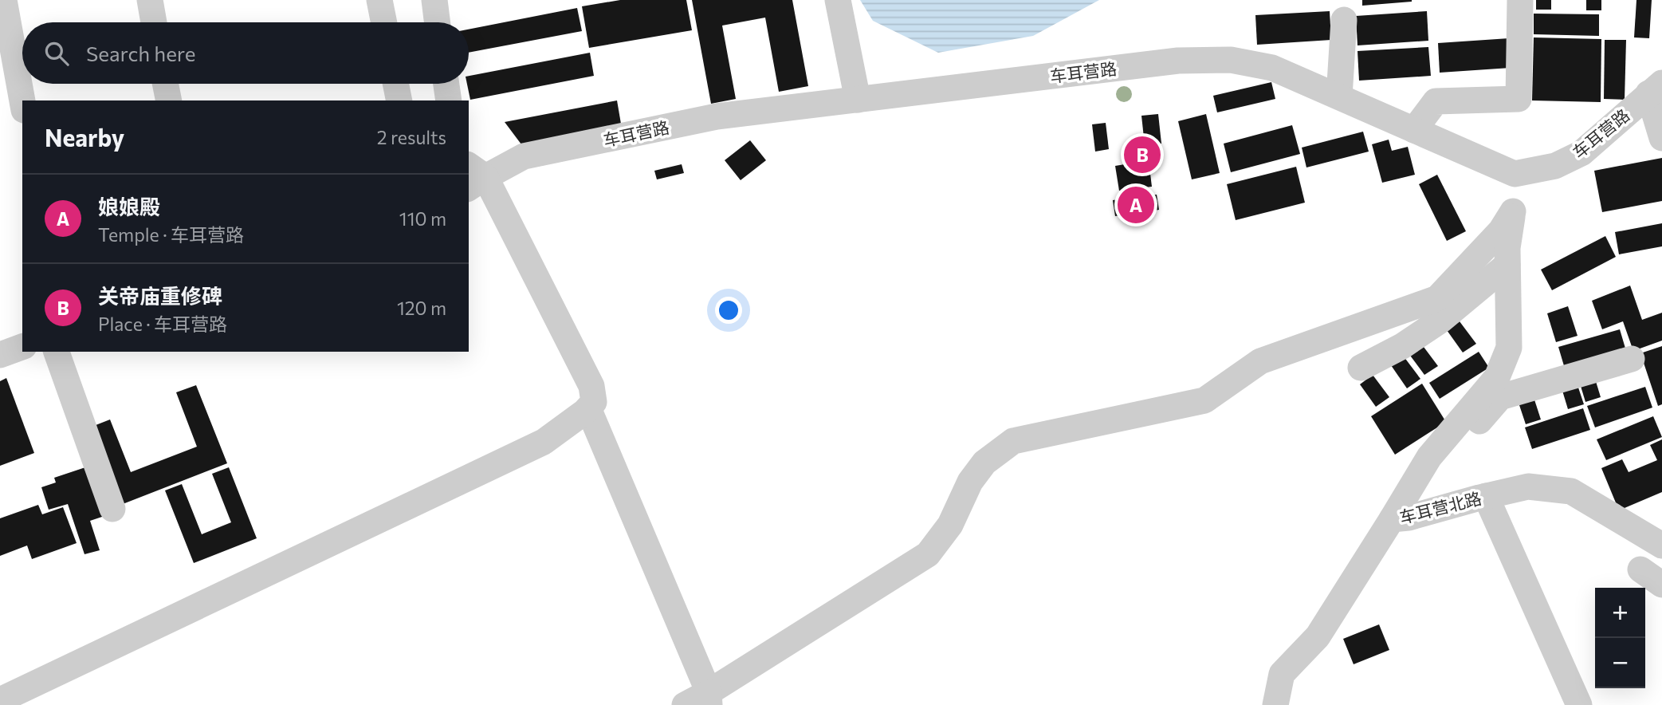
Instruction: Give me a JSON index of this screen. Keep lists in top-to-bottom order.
{
  "streets": {
    "street": ["车耳营路", "车耳营北路"]
  },
  "page": {
    "search": "Search here",
    "heading": ["Nearby", "2 results"],
    "pins": ["B", "A"],
    "list": [
      {
        "mark": "A",
        "name": "娘娘殿",
        "note": "Temple · 车耳营路",
        "value": "110 m"
      },
      {
        "mark": "B",
        "name": "关帝庙重修碑",
        "note": "Place · 车耳营路",
        "value": "120 m"
      }
    ],
    "map_buttons": ["+", "−"]
  }
}
